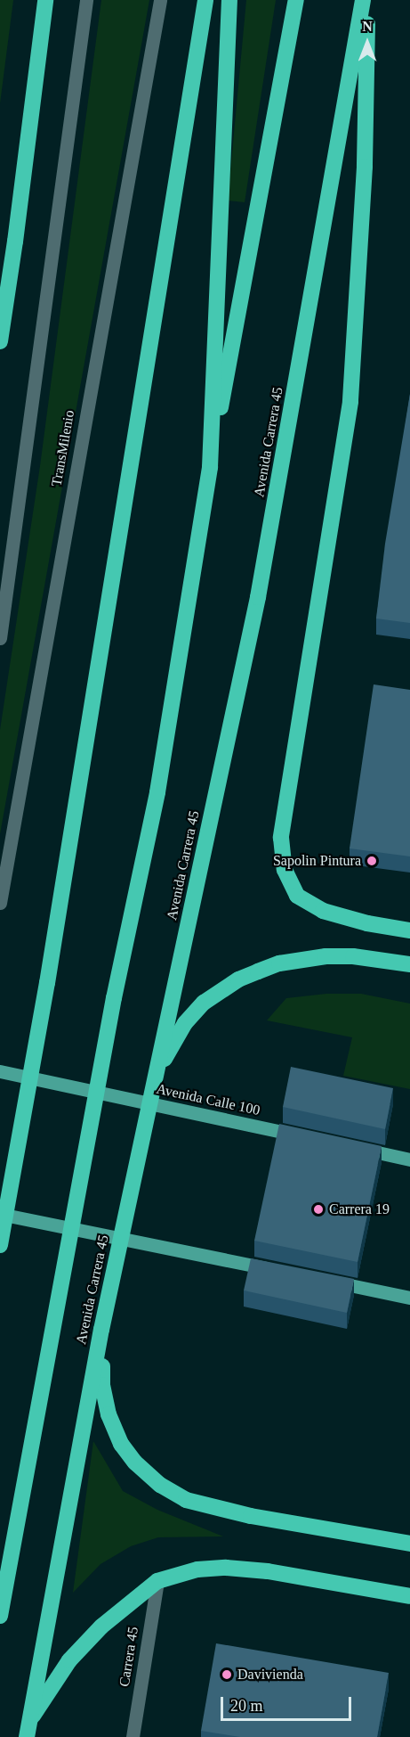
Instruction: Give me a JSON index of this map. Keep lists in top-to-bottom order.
{
  "streets": {
    "highway": ["Avenida Carrera 45"],
    "main road": ["Avenida Calle 100"],
    "lane": ["TransMilenio", "Carrera 45"]
  },
  "places": ["Sapolin Pintura", "Carrera 19", "Davivienda"],
  "scale_bar": "20 m",
  "north": "top"
}
